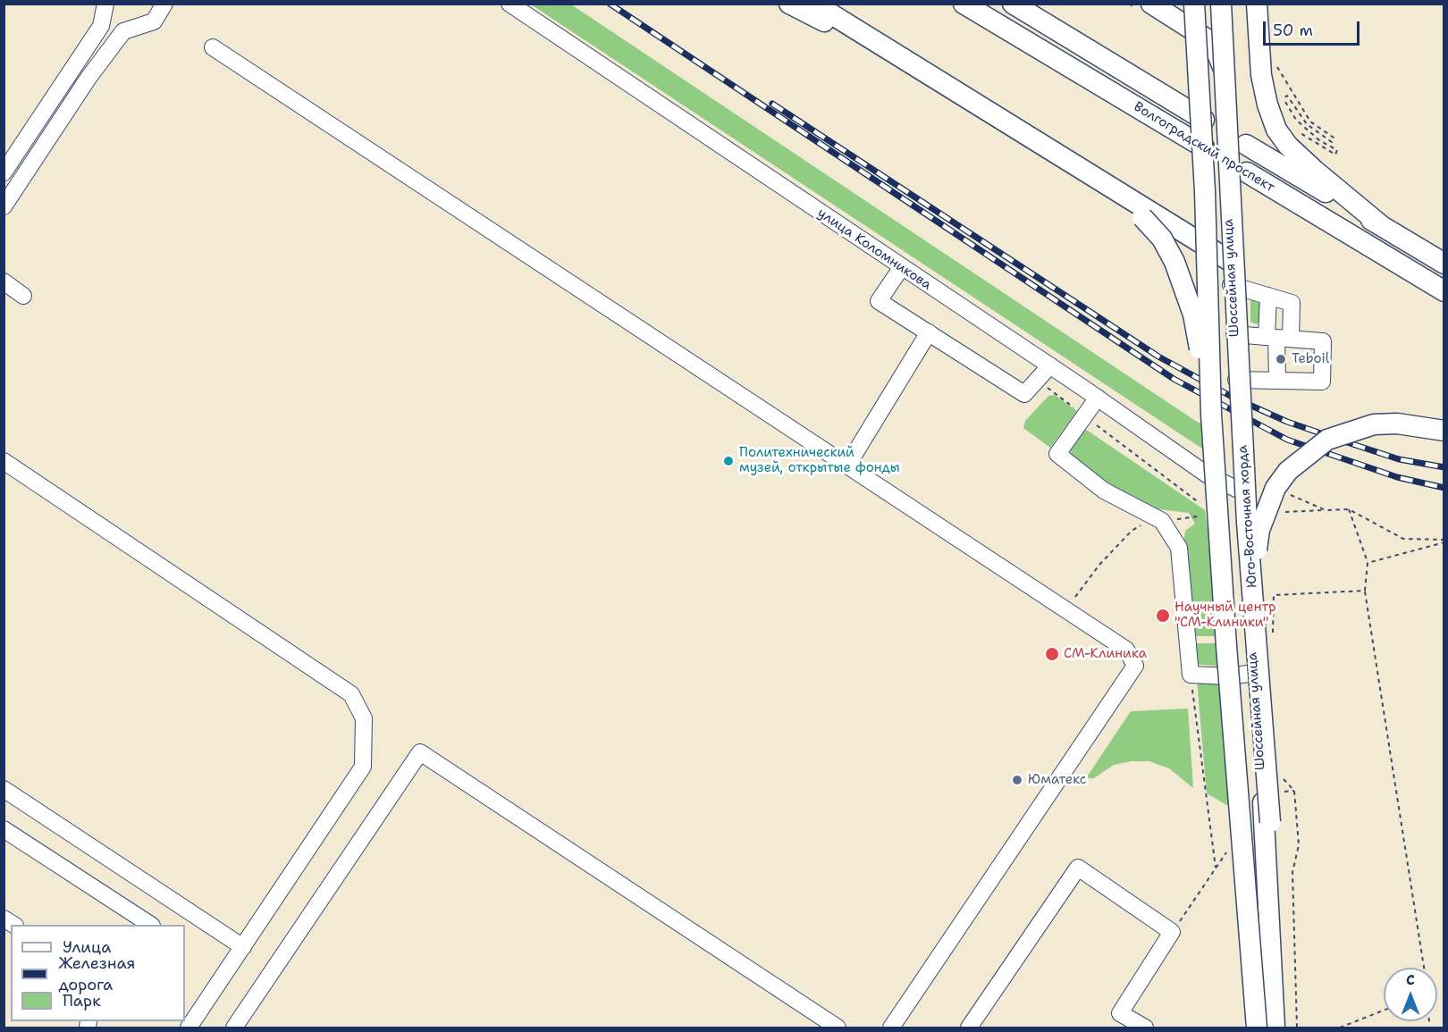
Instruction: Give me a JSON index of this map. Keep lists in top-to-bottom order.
{
  "streets": {
    "main road": ["Волгоградский проспект", "Шоссейная улица", "Юго-Восточная хорда"],
    "street": ["улица Коломникова"]
  },
  "crossings": [
    ["улица Коломникова", "Шоссейная улица"]
  ],
  "places": [
    "Teboil",
    "Политехнический музей, открытые фонды",
    "Научный центр \"СМ-Клиники\"",
    "СМ-Клиника",
    "Юматекс"
  ],
  "legend": ["Улица", "Железная дорога", "Парк"],
  "scale_bar": "50 m",
  "north": "top"
}
